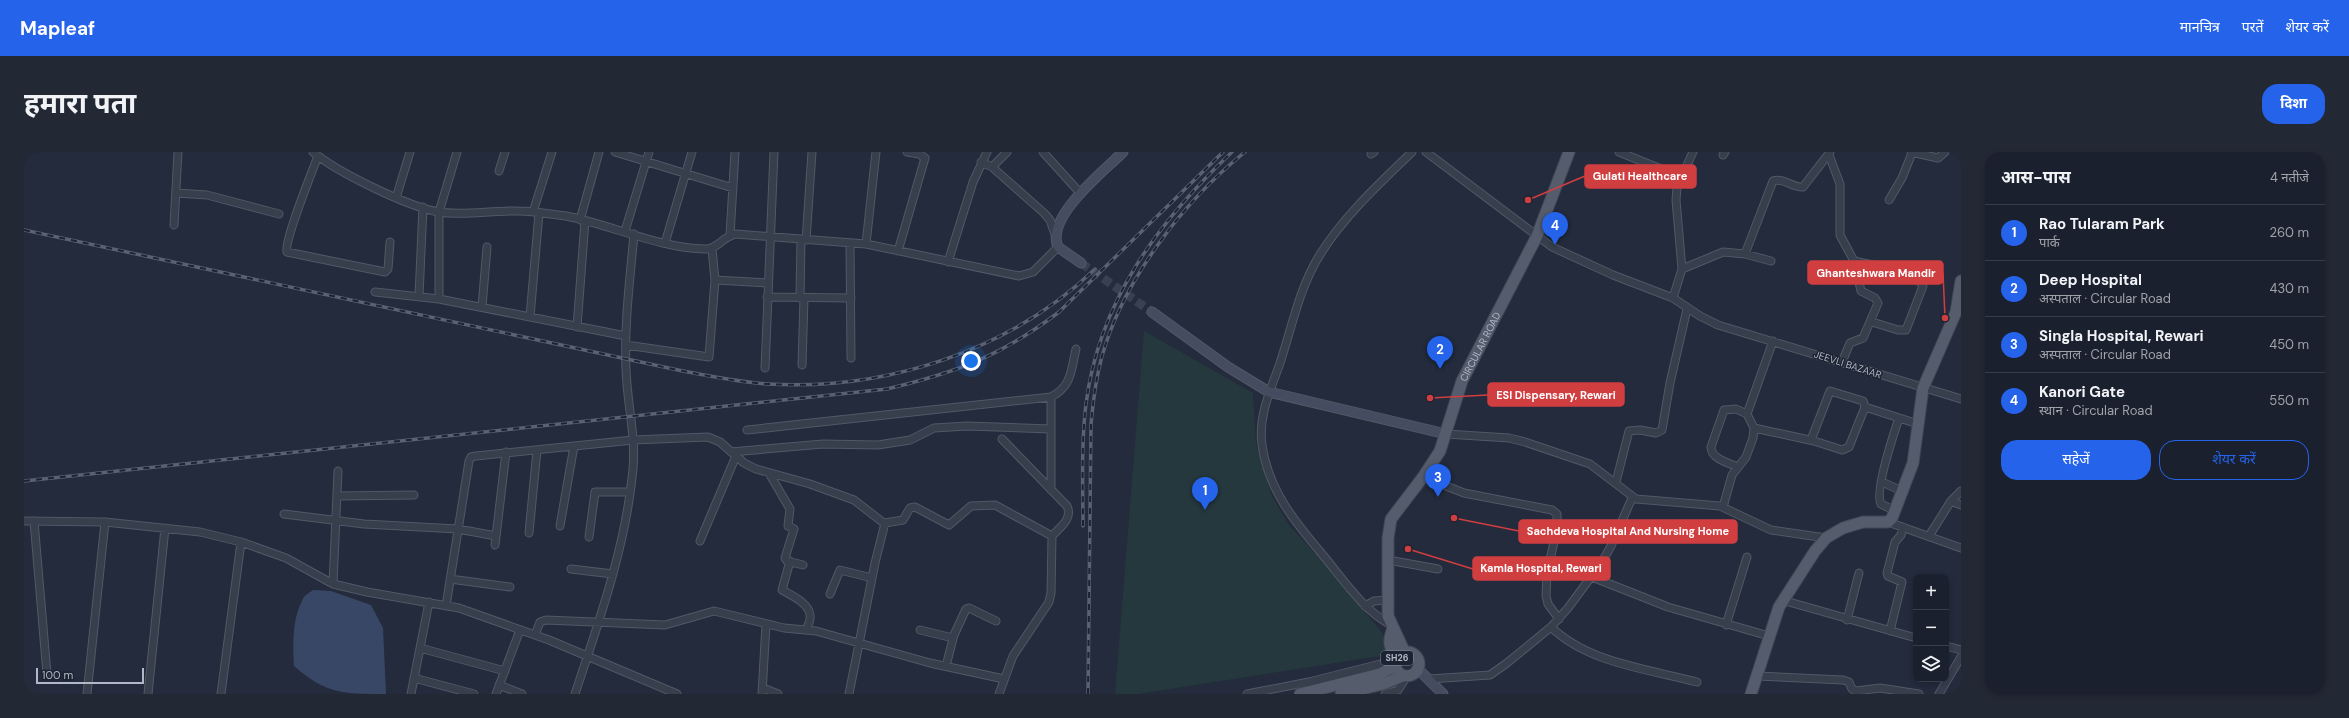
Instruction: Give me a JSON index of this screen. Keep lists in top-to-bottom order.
{
  "streets": {
    "main road": ["CIRCULAR ROAD", "SH26"],
    "street": ["JEEVLI BAZAAR"]
  },
  "crossings": [
    ["CIRCULAR ROAD", "JEEVLI BAZAAR"],
    ["CIRCULAR ROAD", "SH26"]
  ],
  "places": [
    "Gulati Healthcare",
    "Ghanteshwara Mandir",
    "ESI Dispensary, Rewari",
    "Sachdeva Hospital And Nursing Home",
    "Kamla Hospital, Rewari"
  ],
  "scale_bar": "100 m",
  "page": {
    "header": "Mapleaf",
    "nav": ["मानचित्र", "परतें", "शेयर करें"],
    "buttons": [
      "दिशा",
      ["सहेजें", "शेयर करें"]
    ],
    "title": "हमारा पता",
    "heading": ["आस-पास", "4 नतीजे"],
    "list": [
      {
        "mark": "1",
        "name": "Rao Tularam Park",
        "note": "पार्क",
        "value": "260 m"
      },
      {
        "mark": "2",
        "name": "Deep Hospital",
        "note": "अस्पताल · Circular Road",
        "value": "430 m"
      },
      {
        "mark": "3",
        "name": "Singla Hospital, Rewari",
        "note": "अस्पताल · Circular Road",
        "value": "450 m"
      },
      {
        "mark": "4",
        "name": "Kanori Gate",
        "note": "स्थान · Circular Road",
        "value": "550 m"
      }
    ],
    "pins": [
      "4",
      "2",
      "3",
      "1"
    ],
    "map_buttons": ["+", "−"],
    "scale": "100 m"
  }
}
